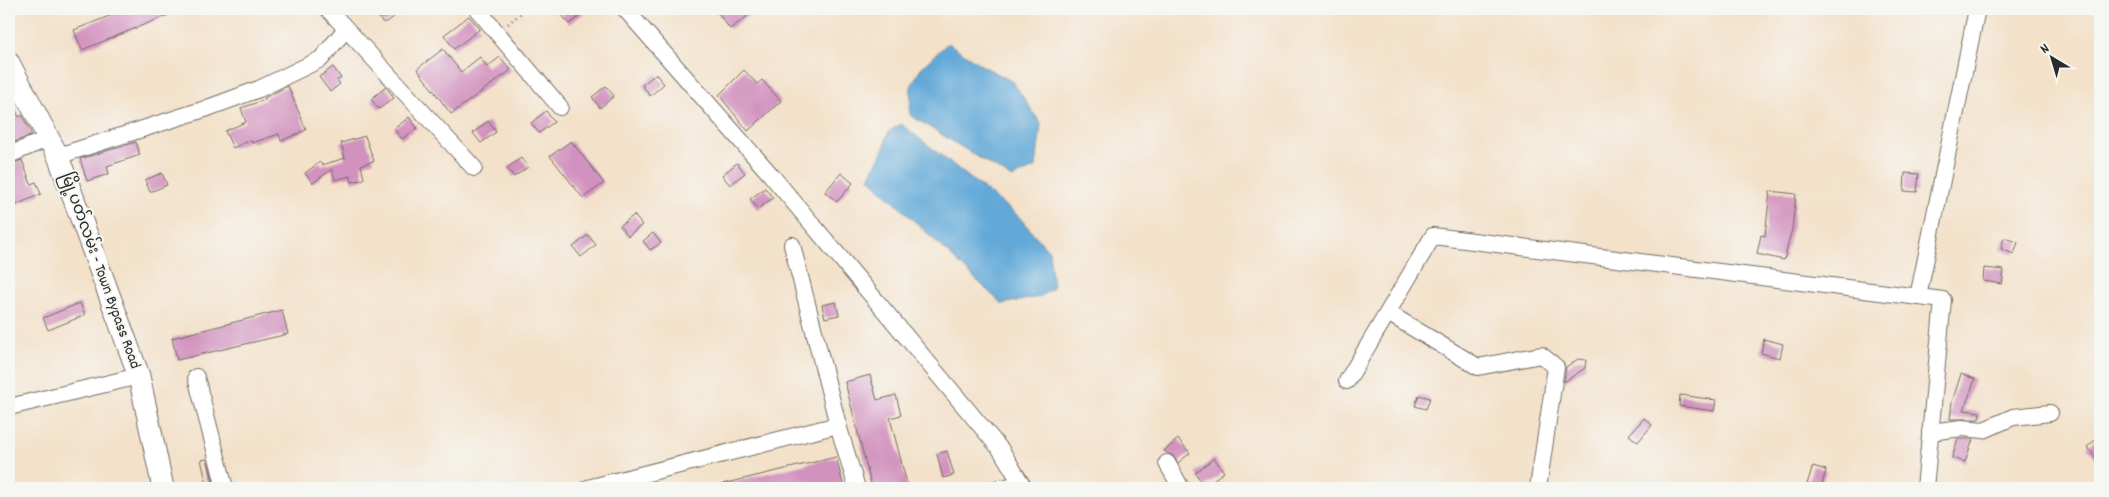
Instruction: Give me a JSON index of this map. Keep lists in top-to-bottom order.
{
  "streets": {
    "main road": ["မြို့ပတ်လမ်း - Town Bypass Road"]
  },
  "north": "top left"
}
